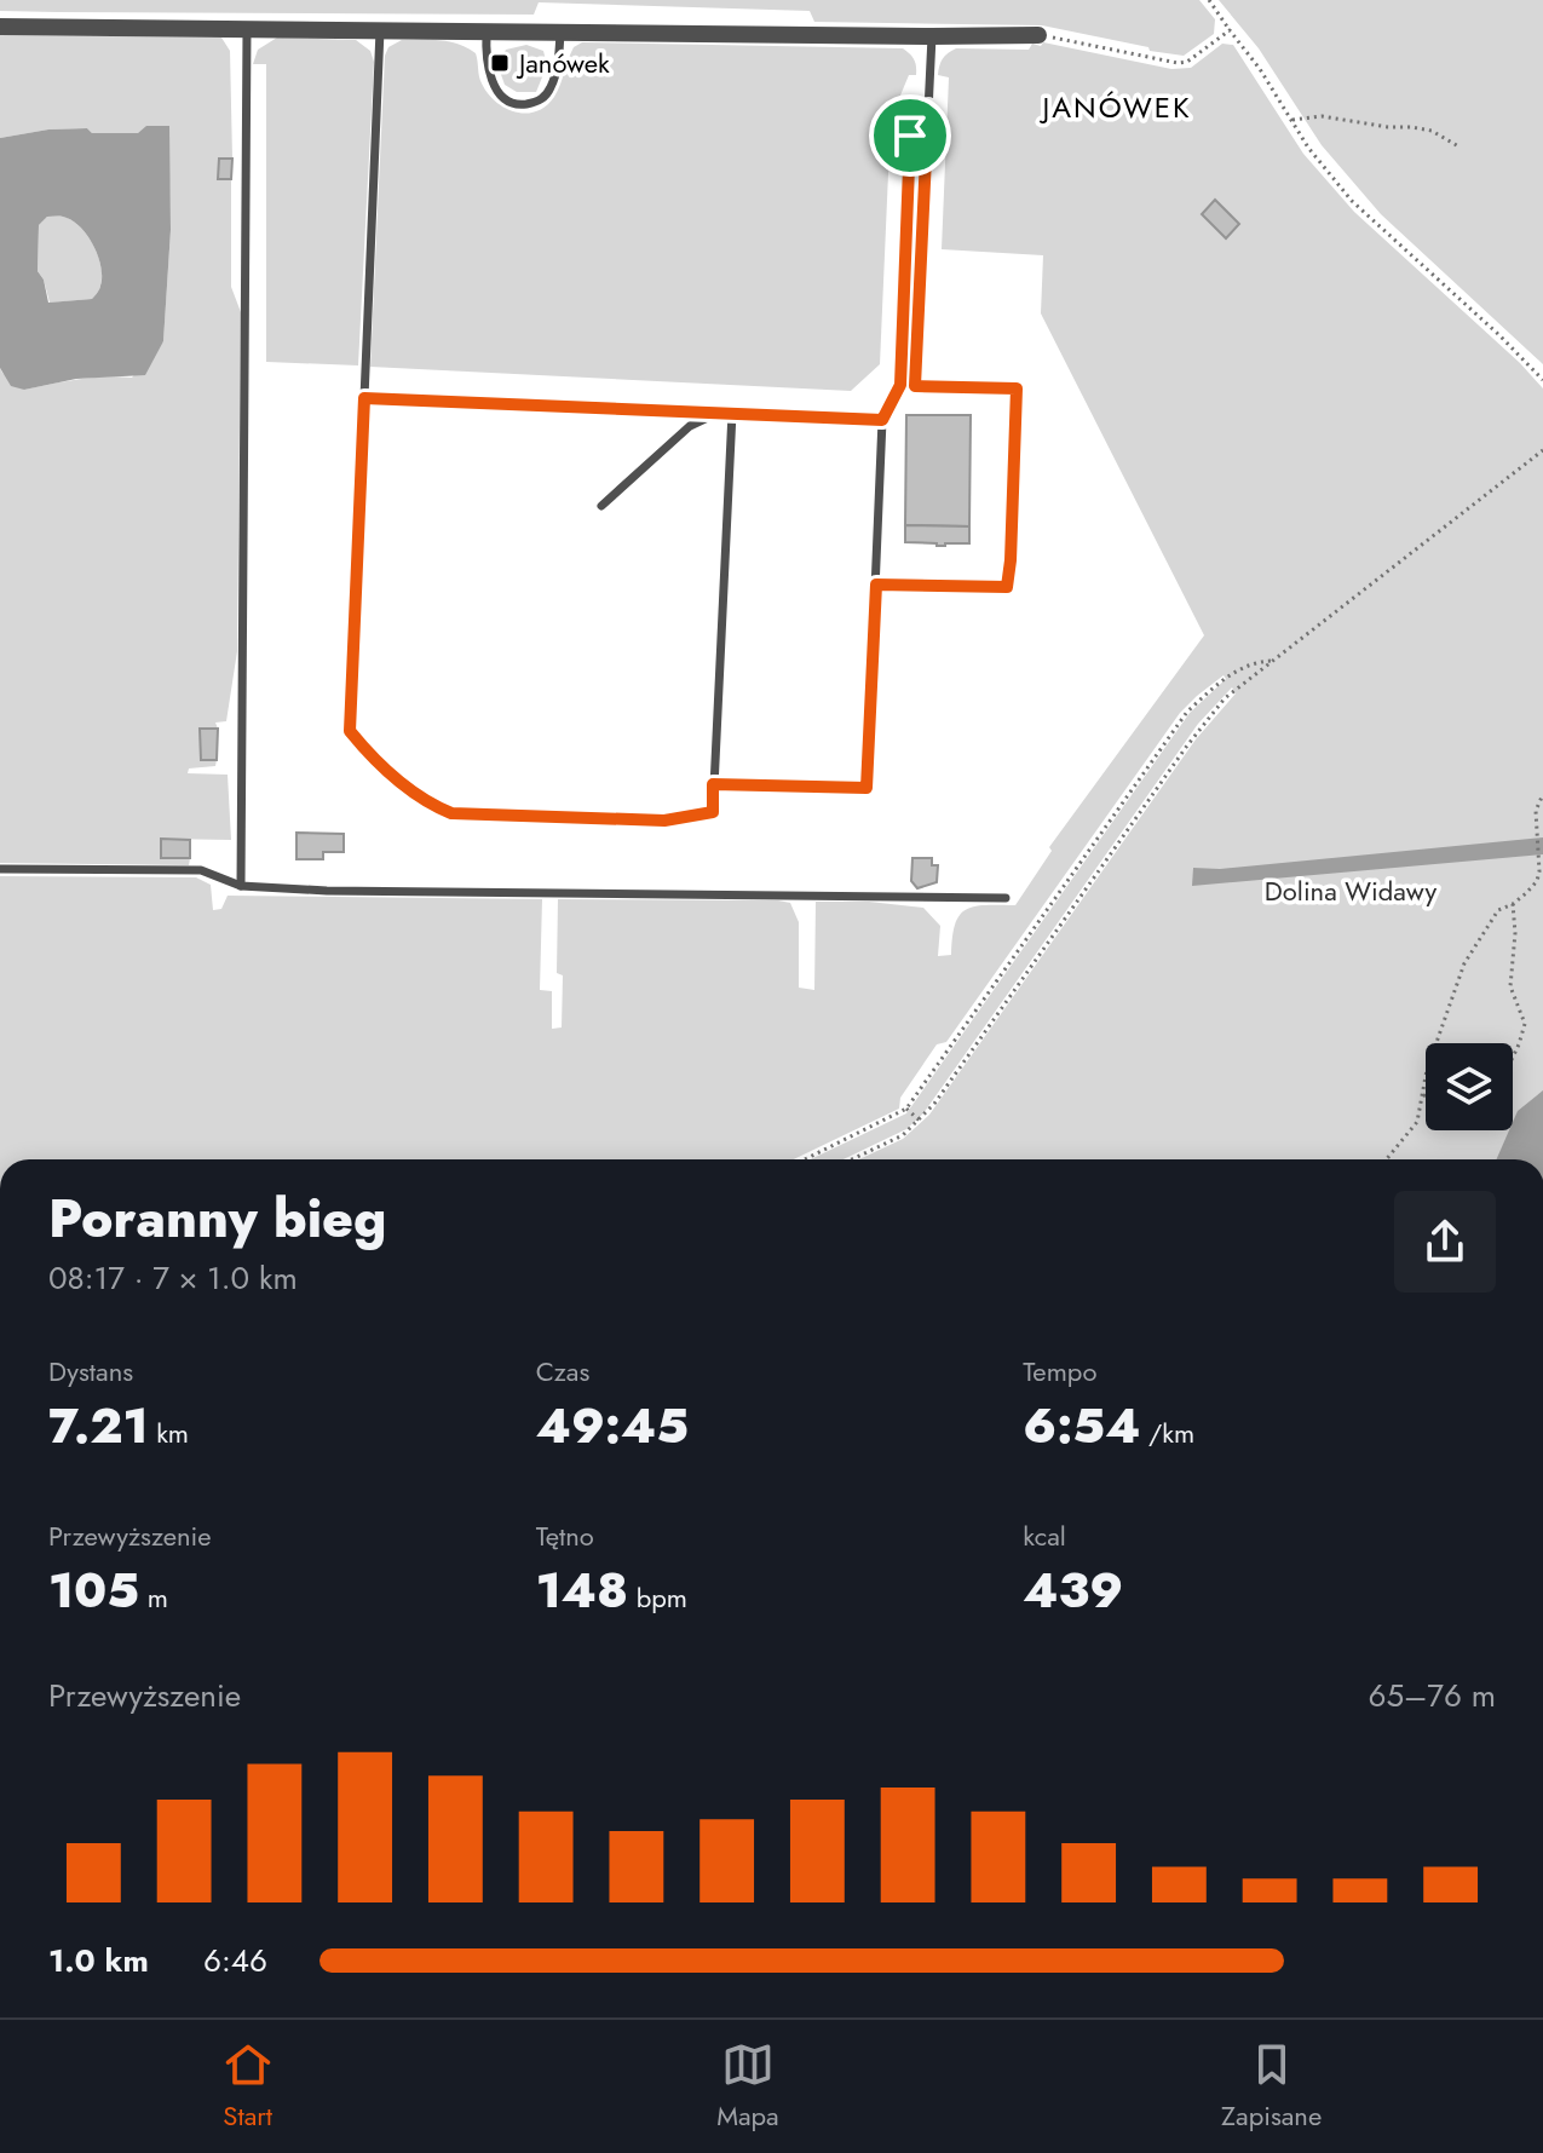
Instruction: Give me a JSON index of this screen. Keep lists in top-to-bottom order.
{
  "districts": ["JANÓWEK"],
  "parks": ["Dolina Widawy"],
  "places": {
    "transit": ["Janówek"]
  },
  "page": {
    "heading": ["Poranny bieg", "08:17 · 7 × 1.0 km"],
    "stats": [
      ["Dystans", "7.21 km"],
      ["Czas", "49:45"],
      ["Tempo", "6:54 /km"],
      ["Przewyższenie", "105 m"],
      ["Tętno", "148 bpm"],
      ["kcal", "439"]
    ],
    "chart": ["Przewyższenie", "65–76 m"],
    "list": [
      {
        "name": "1.0 km",
        "note": "6:46"
      }
    ],
    "tabs": ["Start", "Mapa", "Zapisane"]
  }
}
